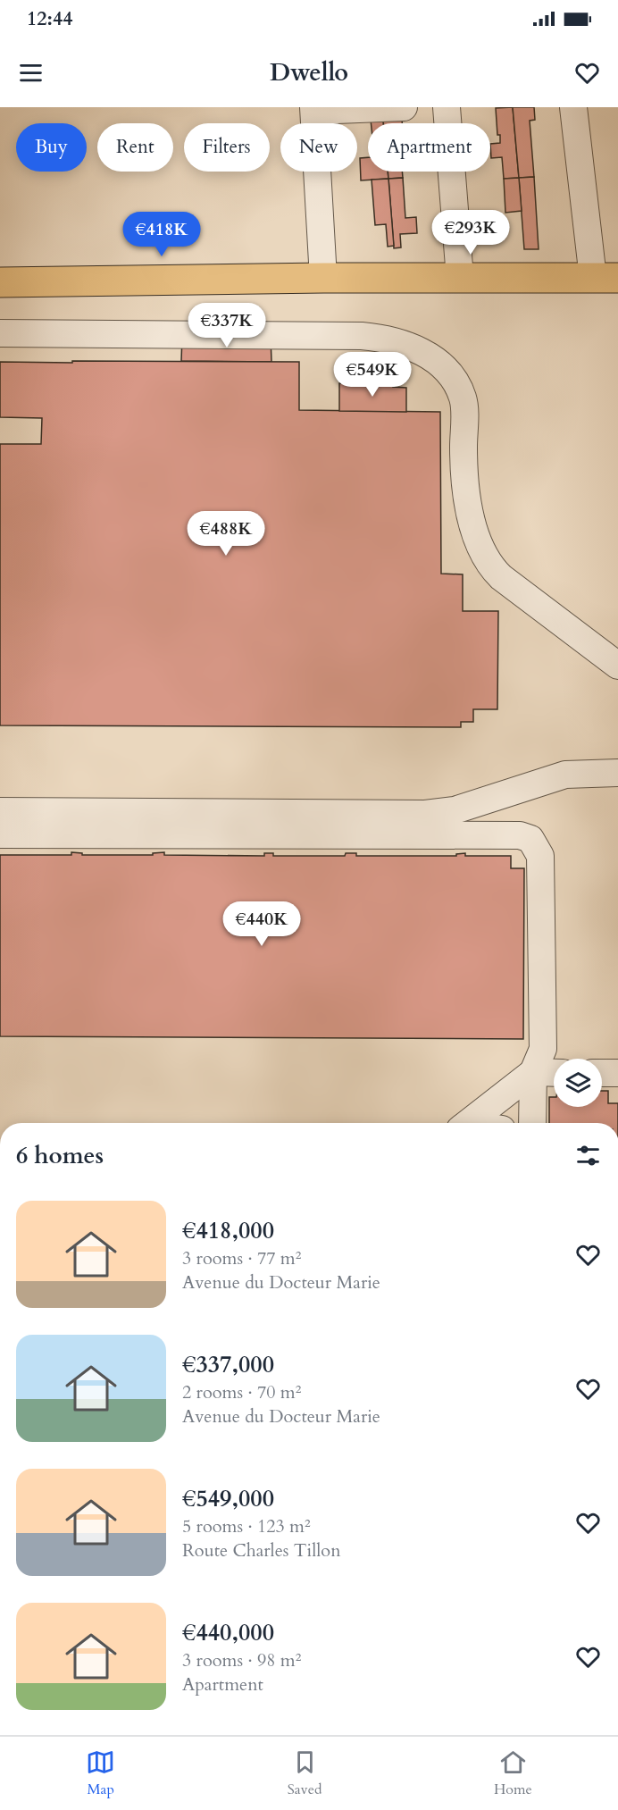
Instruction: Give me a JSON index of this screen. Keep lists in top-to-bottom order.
{
  "page": {
    "status": "12:44",
    "header": "Dwello",
    "chip": [
      "Buy",
      "Rent",
      "Filters",
      "New",
      "Apartment"
    ],
    "price": [
      "€293K",
      "€418K",
      "€337K",
      "€549K",
      "€488K",
      "€440K"
    ],
    "heading": "6 homes",
    "list": [
      {
        "name": "€418,000",
        "note": "3 rooms · 77 m² · Avenue du Docteur Marie"
      },
      {
        "name": "€337,000",
        "note": "2 rooms · 70 m² · Avenue du Docteur Marie"
      },
      {
        "name": "€549,000",
        "note": "5 rooms · 123 m² · Route Charles Tillon"
      },
      {
        "name": "€440,000",
        "note": "3 rooms · 98 m² · Apartment"
      }
    ],
    "tabs": ["Map", "Saved", "Home"]
  }
}
